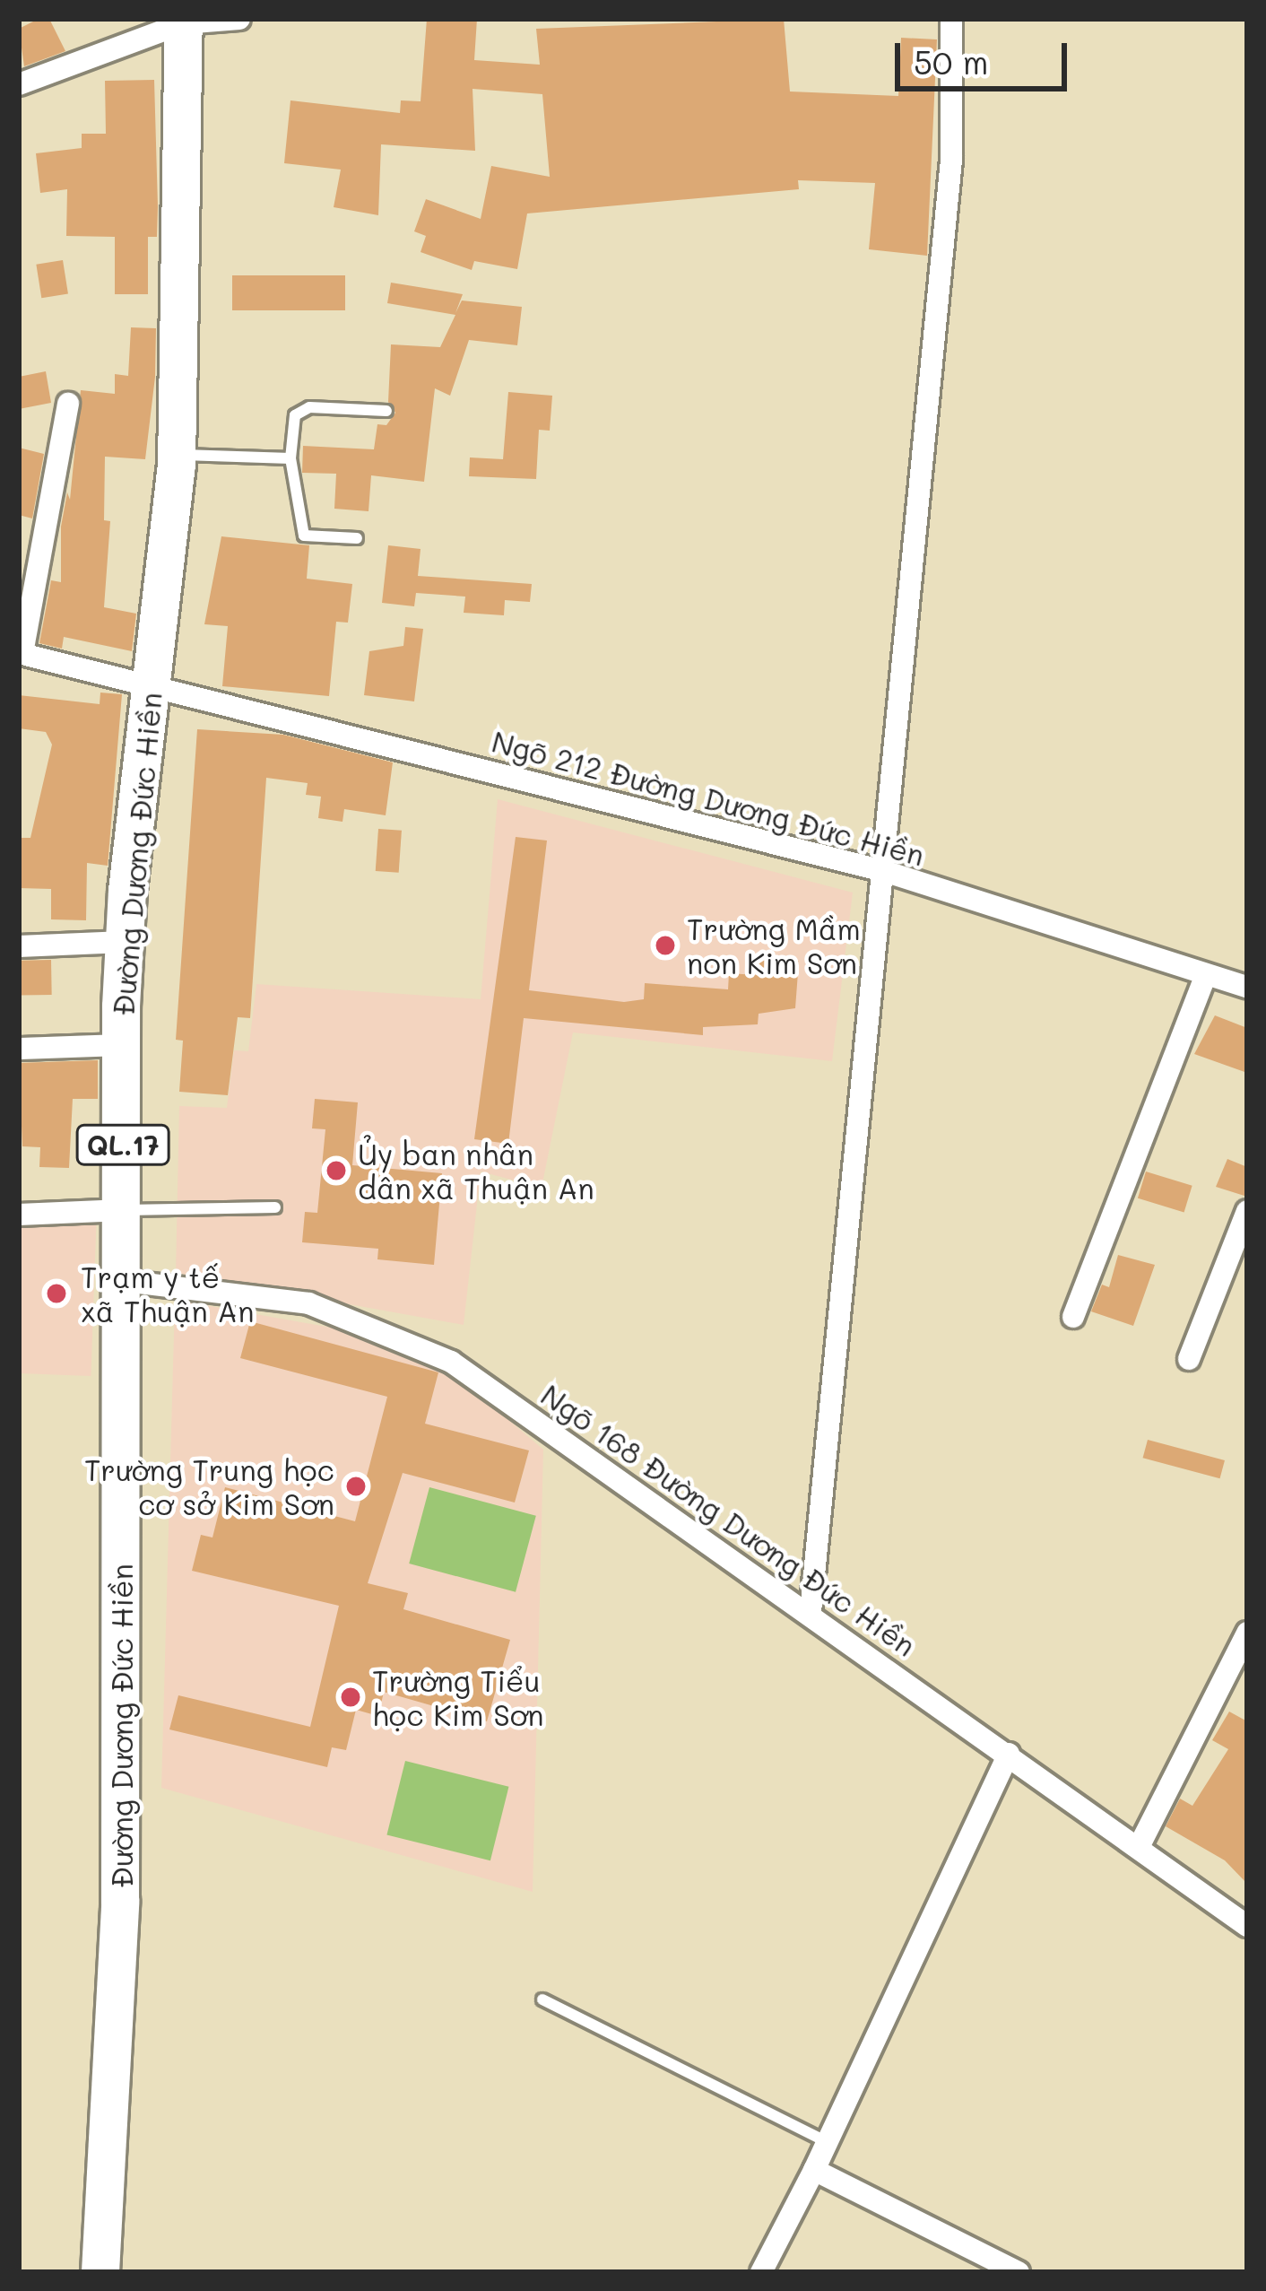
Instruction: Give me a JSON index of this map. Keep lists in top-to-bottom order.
{
  "streets": {
    "highway": ["Đường Dương Đức Hiền", "QL.17"],
    "street": ["Ngõ 212 Đường Dương Đức Hiền", "Ngõ 168 Đường Dương Đức Hiền"]
  },
  "crossings": [
    ["Ngõ 212 Đường Dương Đức Hiền", "Đường Dương Đức Hiền"],
    ["Đường Dương Đức Hiền", "Ngõ 168 Đường Dương Đức Hiền"]
  ],
  "places": [
    "Trường Mầm non Kim Sơn",
    "Ủy ban nhân dân xã Thuận An",
    "Trạm y tế xã Thuận An",
    "Trường Trung học cơ sở Kim Sơn",
    "Trường Tiểu học Kim Sơn"
  ],
  "scale_bar": "50 m"
}
